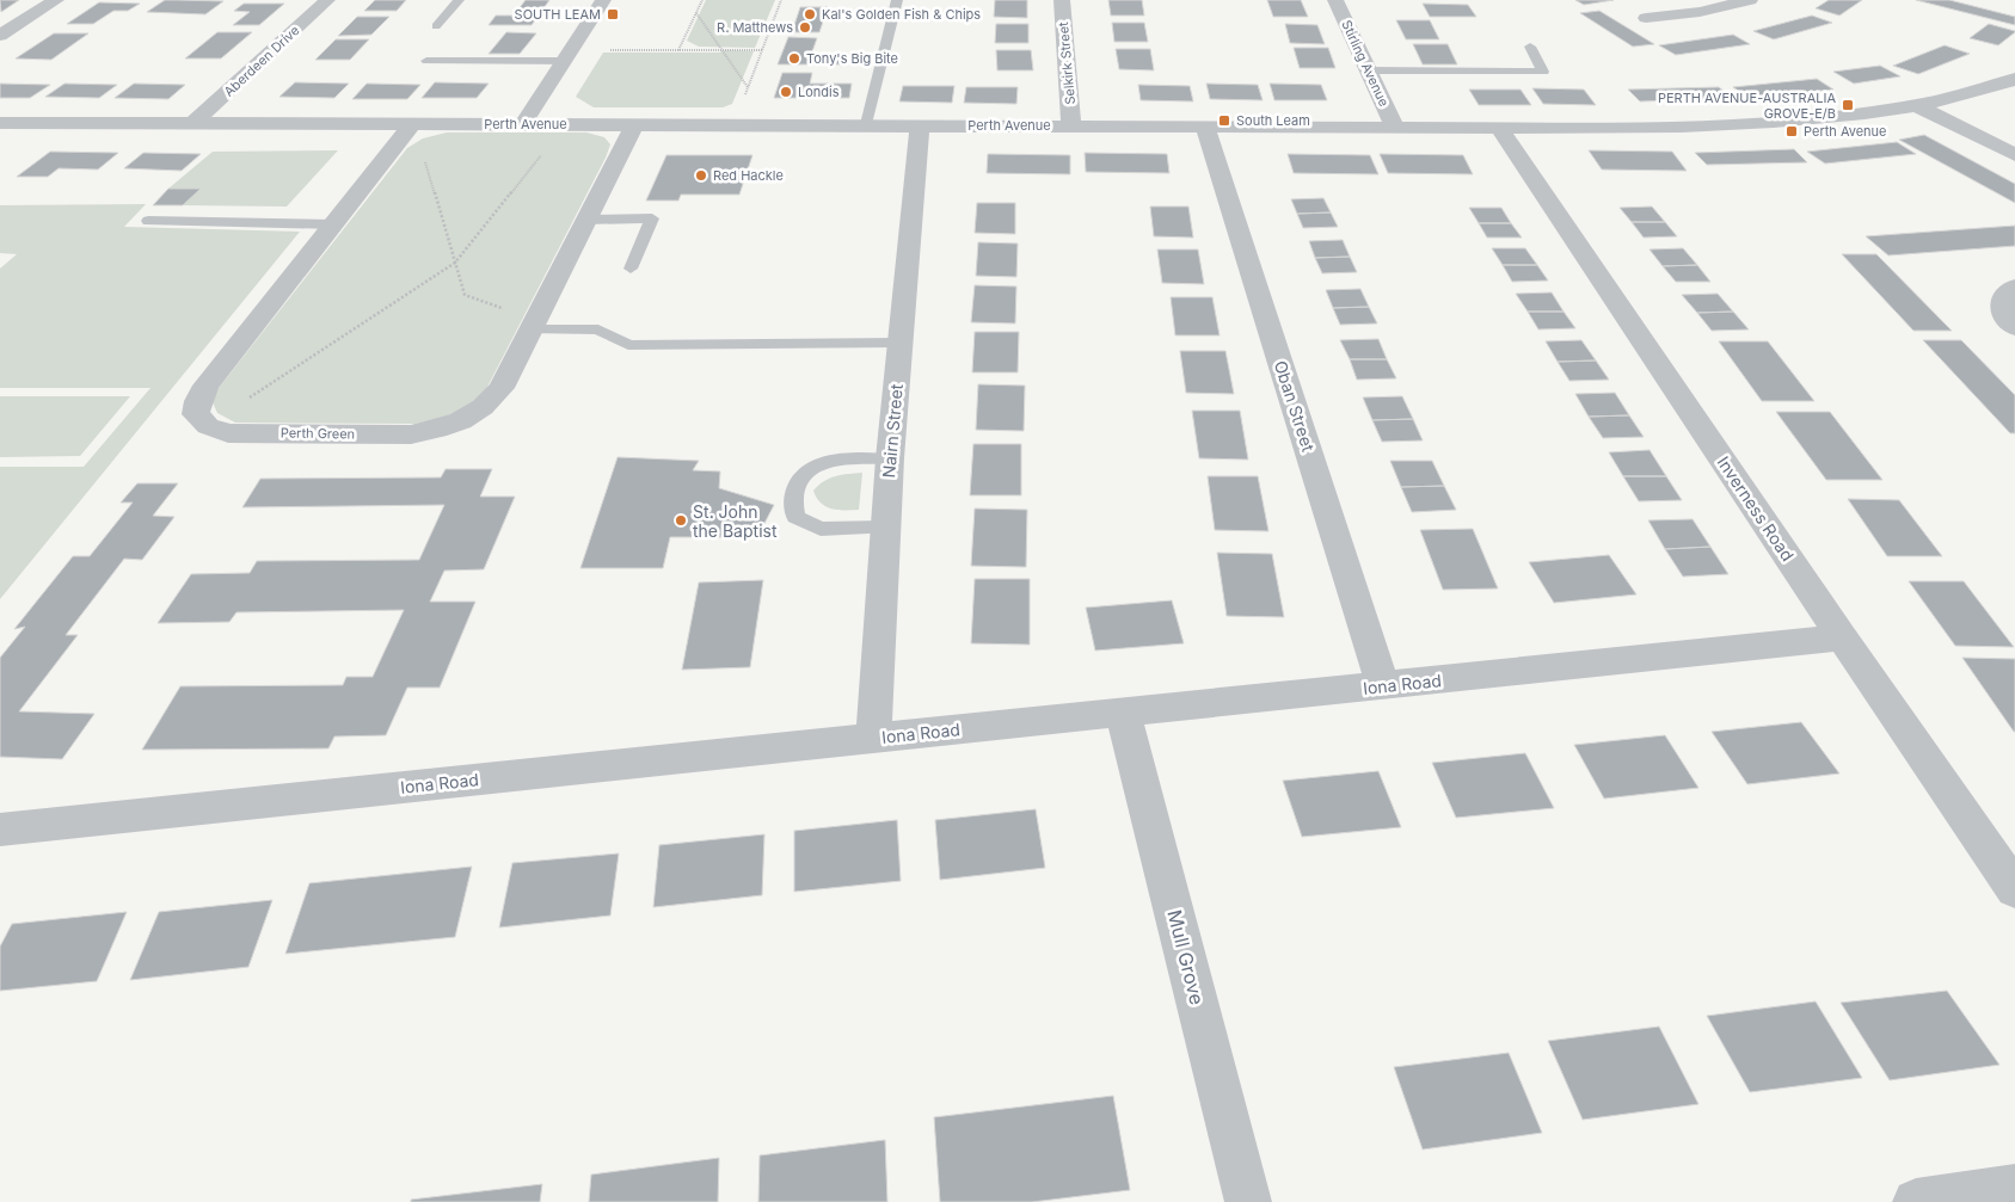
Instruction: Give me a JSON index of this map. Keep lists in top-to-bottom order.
{
  "streets": {
    "street": [
      "Aberdeen Drive",
      "Selkirk Street",
      "Stirling Avenue",
      "Perth Avenue",
      "Oban Street",
      "Nairn Street",
      "Perth Green",
      "Inverness Road",
      "Iona Road",
      "Mull Grove"
    ]
  },
  "crossings": [
    ["Aberdeen Drive", "Perth Avenue"],
    ["Selkirk Street", "Perth Avenue"],
    ["Stirling Avenue", "Perth Avenue"],
    ["Perth Avenue", "Oban Street"],
    ["Perth Avenue", "Nairn Street"],
    ["Perth Avenue", "Perth Green"],
    ["Perth Avenue", "Inverness Road"],
    ["Oban Street", "Iona Road"],
    ["Nairn Street", "Iona Road"],
    ["Inverness Road", "Iona Road"],
    ["Iona Road", "Mull Grove"]
  ],
  "places": {
    "transit": [
      "SOUTH LEAM",
      "PERTH AVENUE-AUSTRALIA GROVE-E/B",
      "South Leam",
      "Perth Avenue"
    ],
    "other": [
      "Kal's Golden Fish & Chips",
      "R. Matthews",
      "Tony's Big Bite",
      "Londis",
      "Red Hackle",
      "St. John the Baptist"
    ]
  }
}
